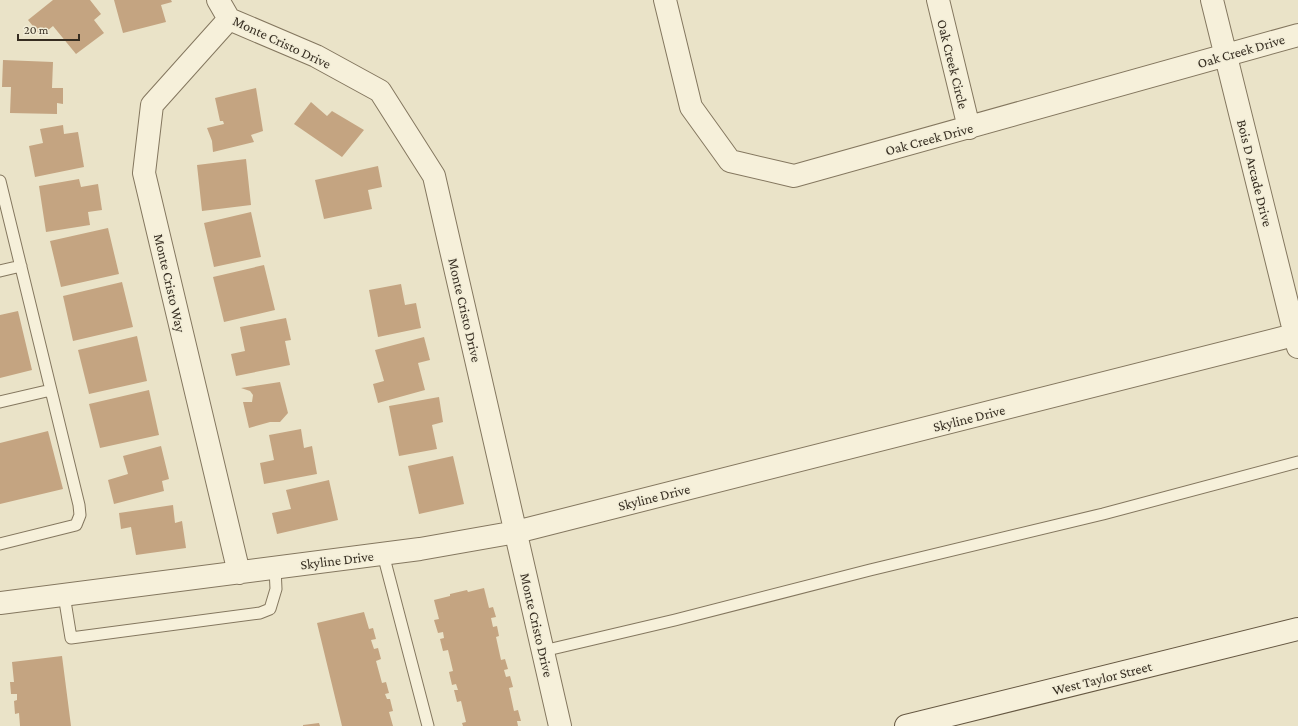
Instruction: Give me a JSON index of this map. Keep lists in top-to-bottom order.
{
  "streets": {
    "street": [
      "Monte Cristo Drive",
      "Oak Creek Drive",
      "Oak Creek Circle",
      "Bois D Arcade Drive",
      "Monte Cristo Way",
      "Skyline Drive",
      "West Taylor Street"
    ]
  },
  "crossings": [
    ["Monte Cristo Drive", "Monte Cristo Way"],
    ["Monte Cristo Drive", "Skyline Drive"],
    ["Oak Creek Drive", "Oak Creek Circle"],
    ["Oak Creek Drive", "Bois D Arcade Drive"],
    ["Bois D Arcade Drive", "Skyline Drive"],
    ["Monte Cristo Way", "Skyline Drive"]
  ],
  "scale_bar": "20 m"
}
